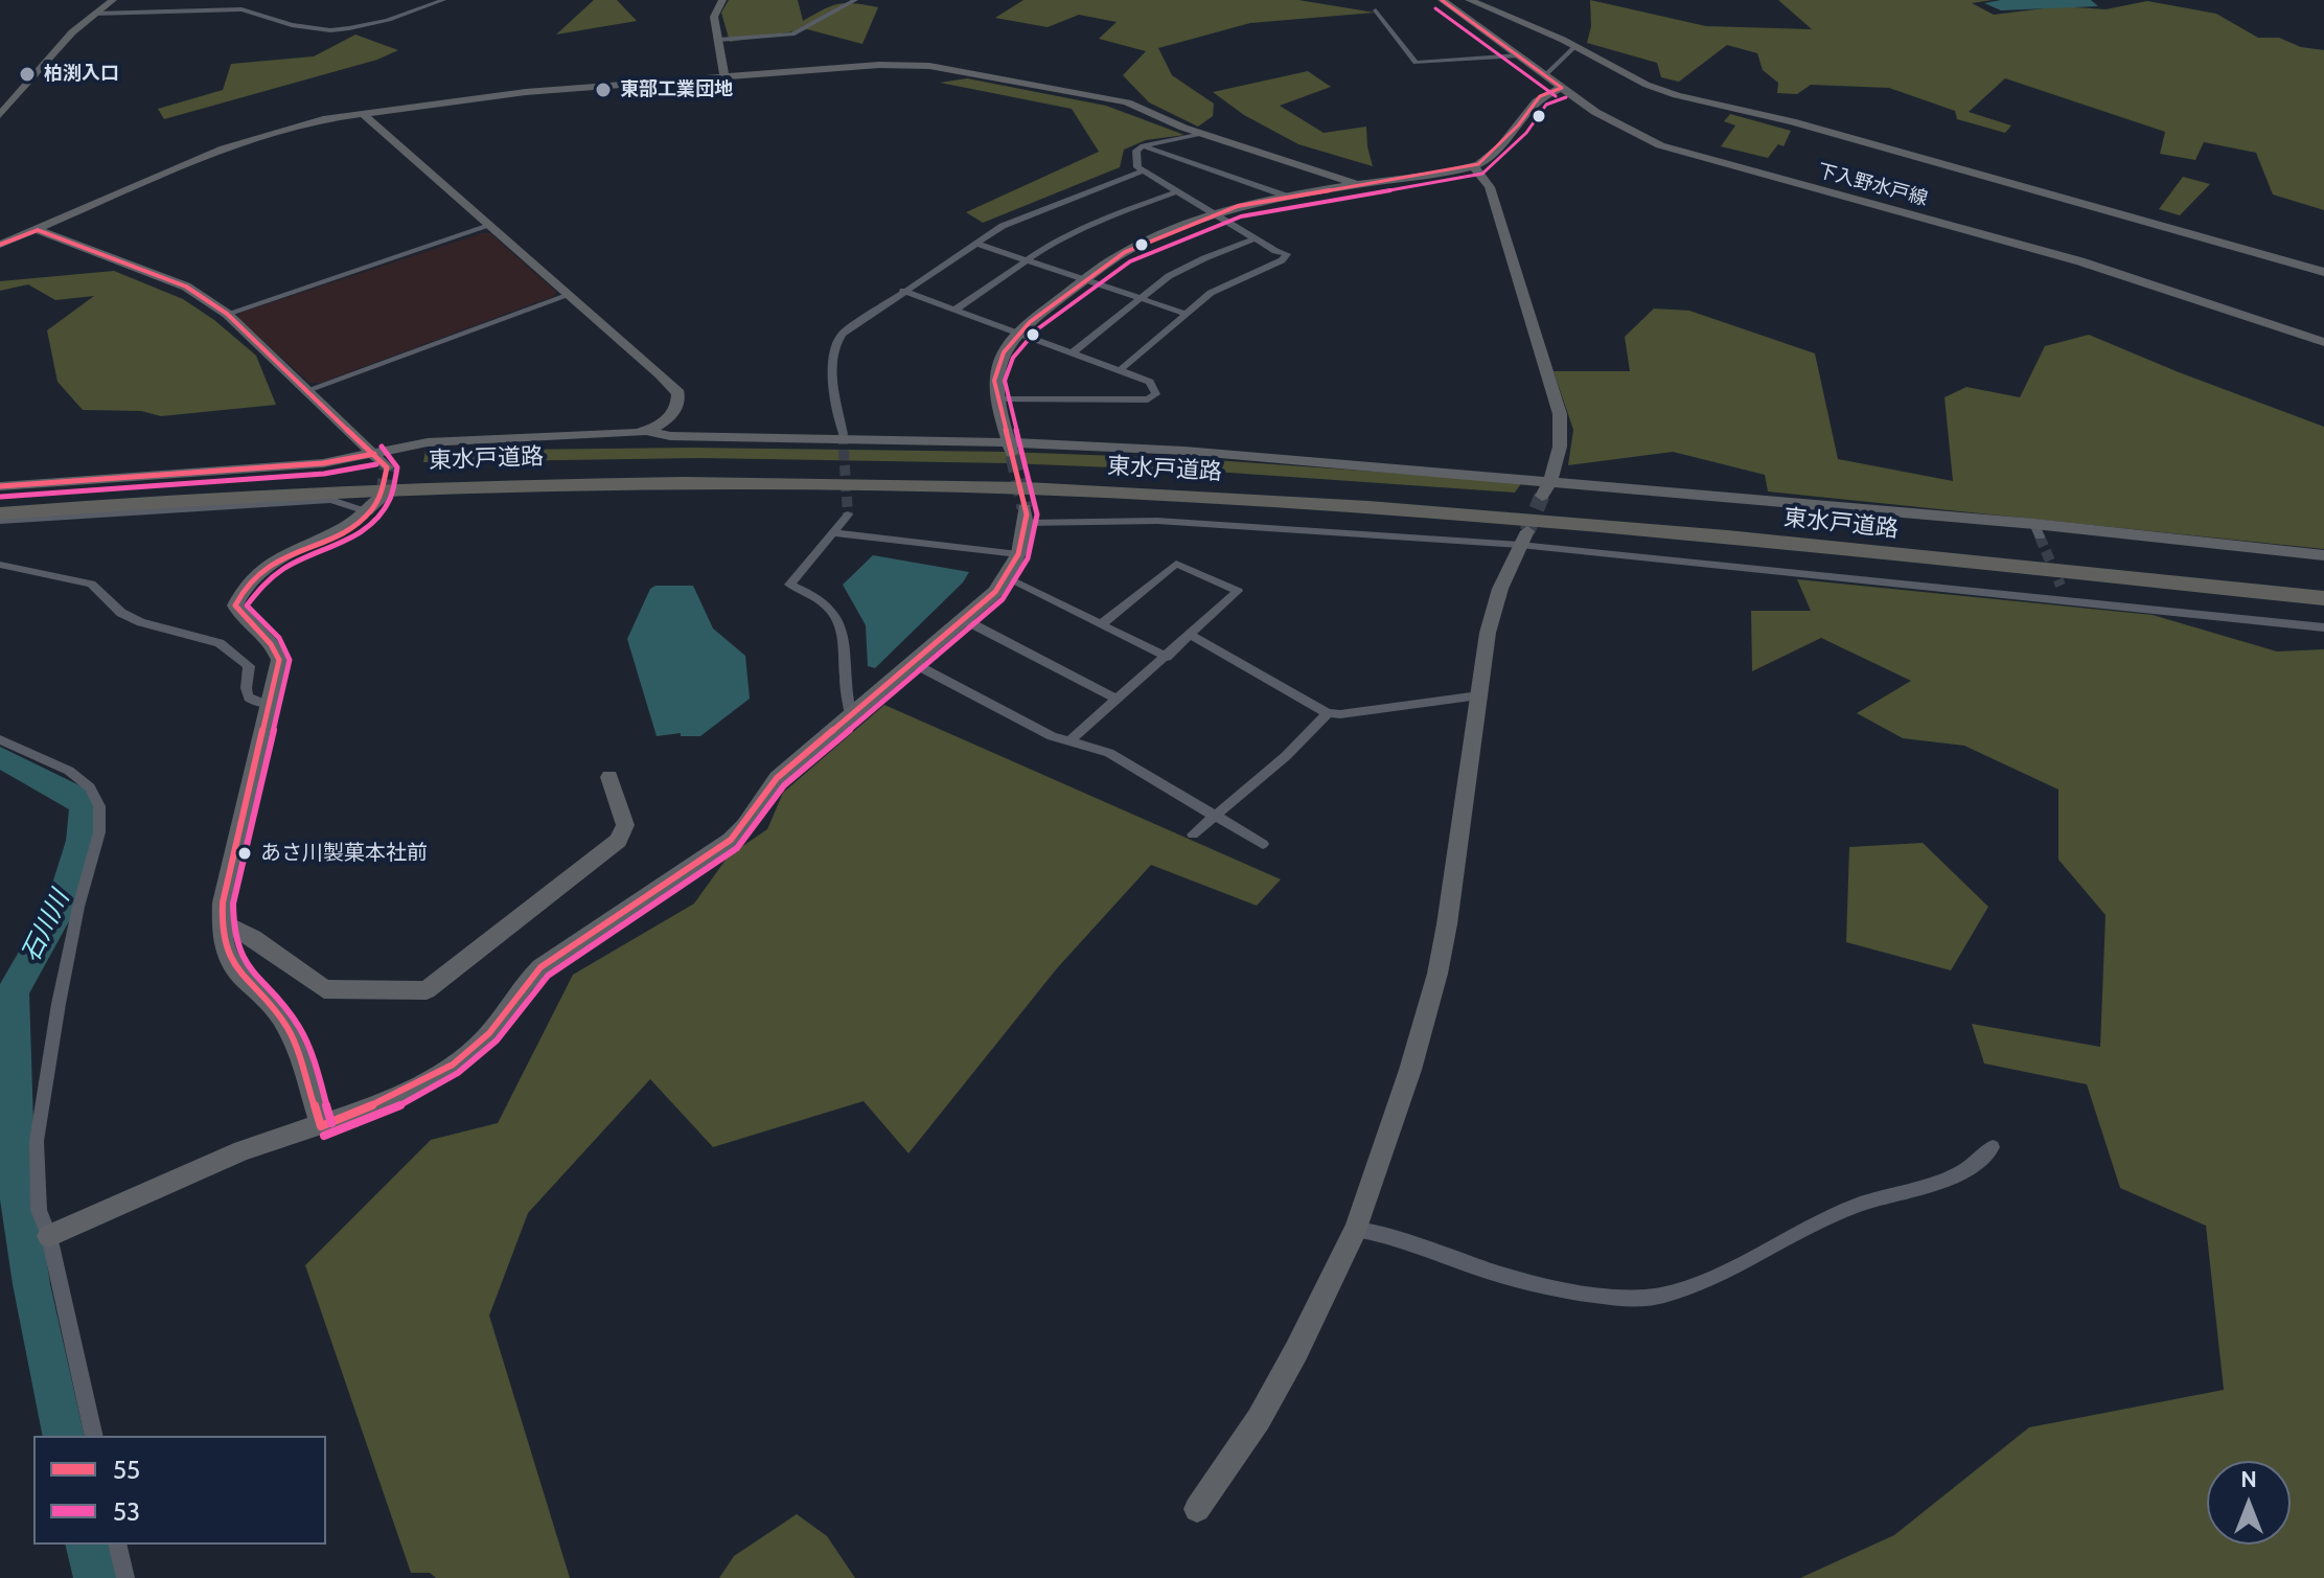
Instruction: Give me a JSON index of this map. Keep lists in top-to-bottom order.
{
  "streets": {
    "highway": ["東水戸道路"],
    "street": ["下入野水戸線"]
  },
  "water": ["石川川"],
  "places": ["柏渕入口", "東部工業団地", "あさ川製菓本社前"],
  "lines": ["transit line 55", "transit line 53"],
  "legend": ["55", "53"],
  "north": "top"
}
